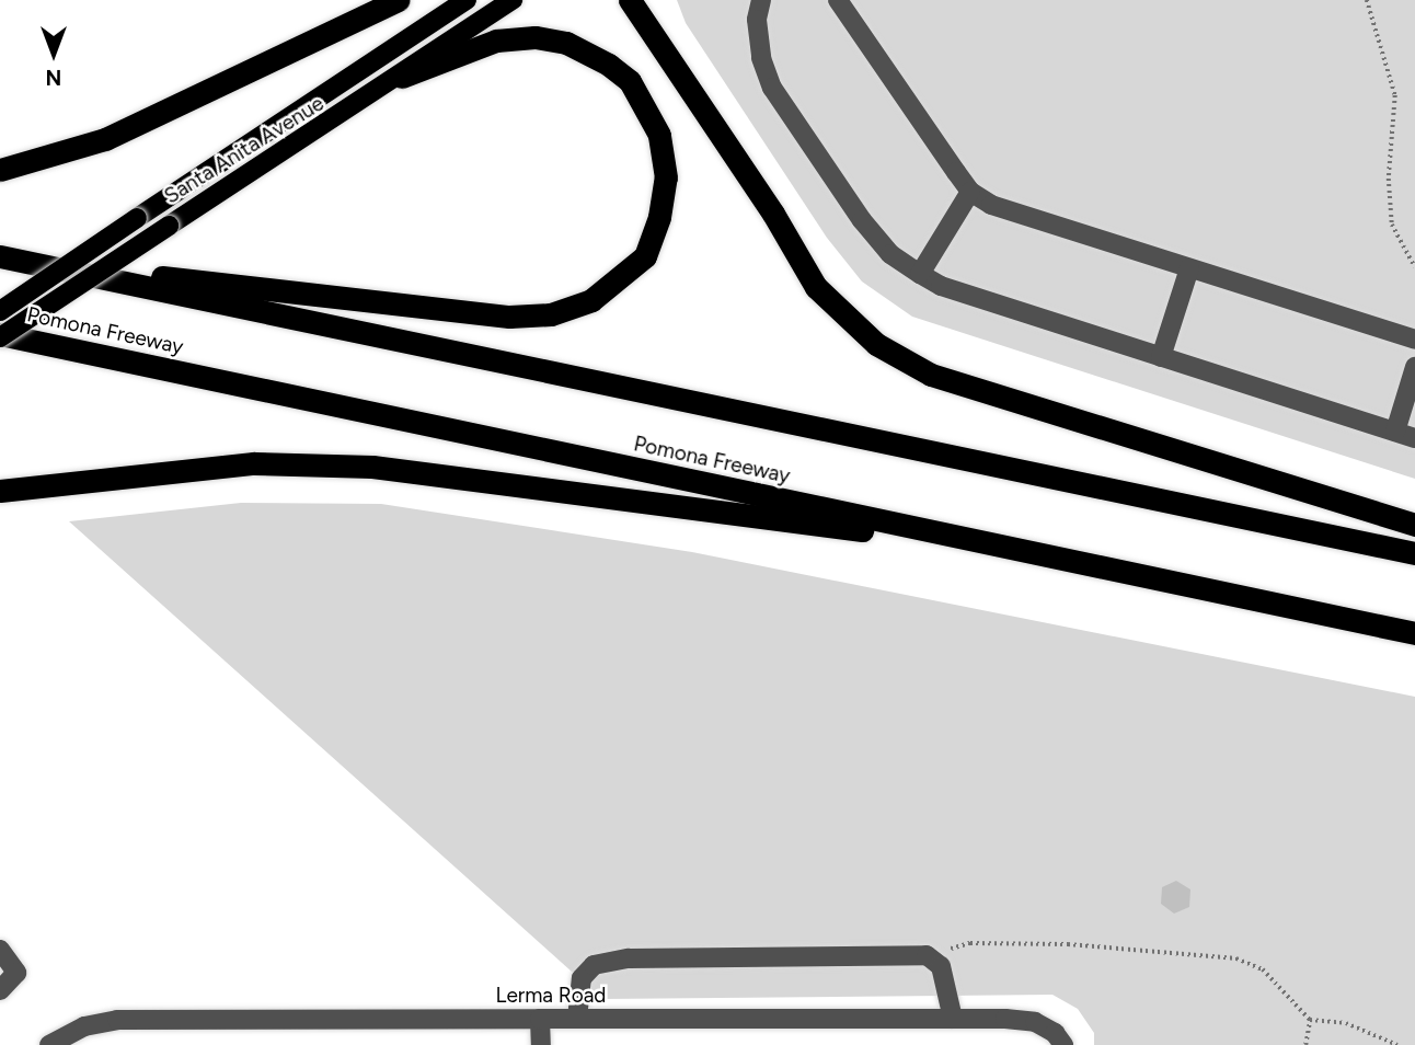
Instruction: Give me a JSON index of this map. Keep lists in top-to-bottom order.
{
  "streets": {
    "highway": ["Pomona Freeway"],
    "main road": ["Santa Anita Avenue"],
    "street": ["Lerma Road"]
  },
  "crossings": [
    ["Santa Anita Avenue", "Pomona Freeway"]
  ],
  "north": "bottom"
}
